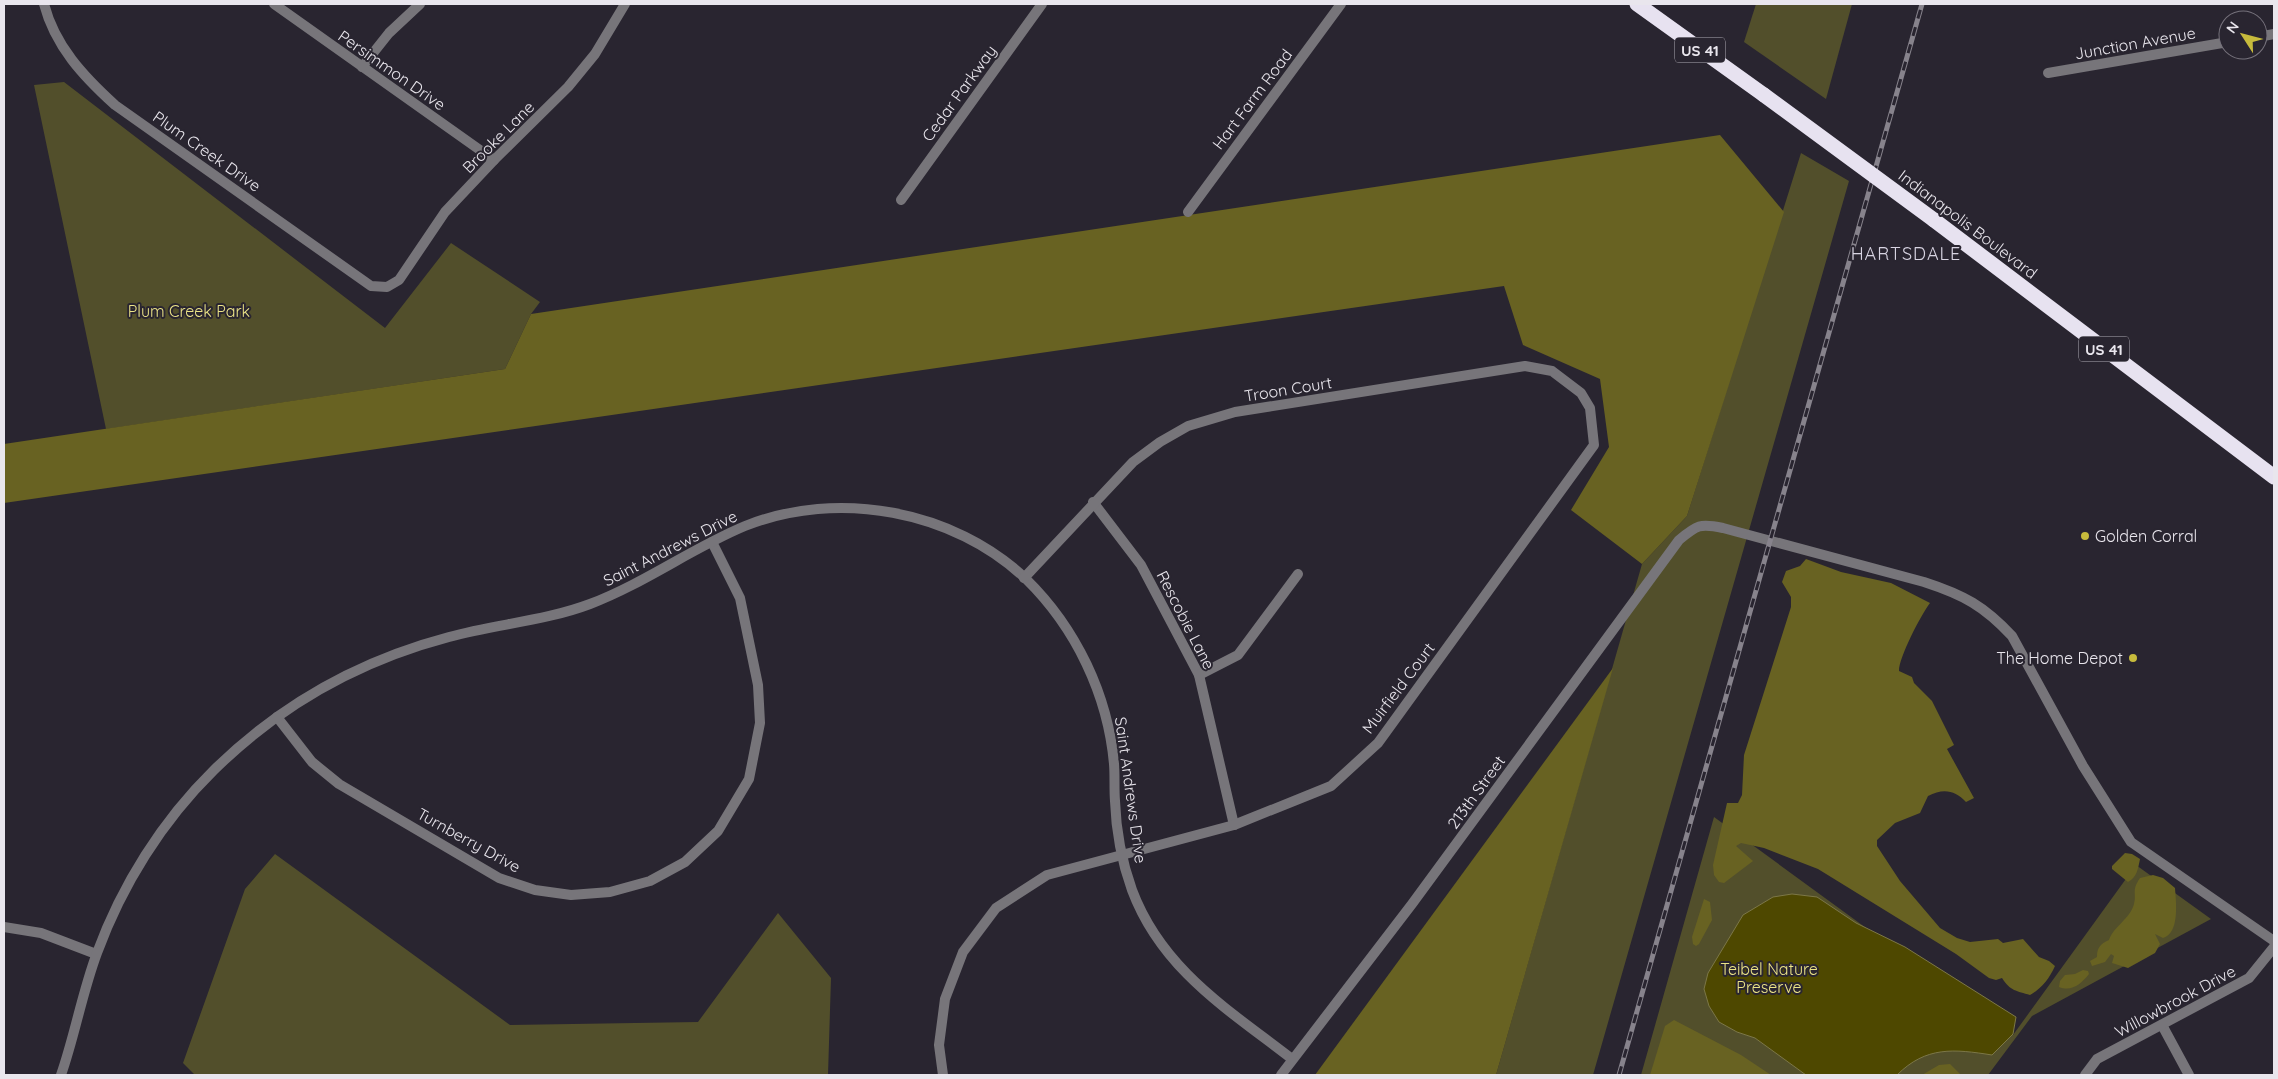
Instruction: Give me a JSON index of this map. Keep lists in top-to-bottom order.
{
  "streets": {
    "highway": ["US 41", "Indianapolis Boulevard"],
    "street": [
      "Junction Avenue",
      "Persimmon Drive",
      "Cedar Parkway",
      "Hart Farm Road",
      "Brooke Lane",
      "Plum Creek Drive",
      "Troon Court",
      "Saint Andrews Drive",
      "Rescobie Lane",
      "Muirfield Court",
      "213th Street",
      "Turnberry Drive",
      "Willowbrook Drive"
    ]
  },
  "crossings": [
    ["Persimmon Drive", "Brooke Lane"],
    ["Brooke Lane", "Plum Creek Drive"],
    ["Troon Court", "Saint Andrews Drive"],
    ["Troon Court", "Rescobie Lane"],
    ["Troon Court", "Muirfield Court"],
    ["Saint Andrews Drive", "Muirfield Court"],
    ["Saint Andrews Drive", "213th Street"],
    ["Saint Andrews Drive", "Turnberry Drive"],
    ["Rescobie Lane", "Muirfield Court"]
  ],
  "districts": ["HARTSDALE"],
  "parks": ["Plum Creek Park", "Teibel Nature Preserve"],
  "places": ["Golden Corral", "The Home Depot"],
  "north": "top left"
}
